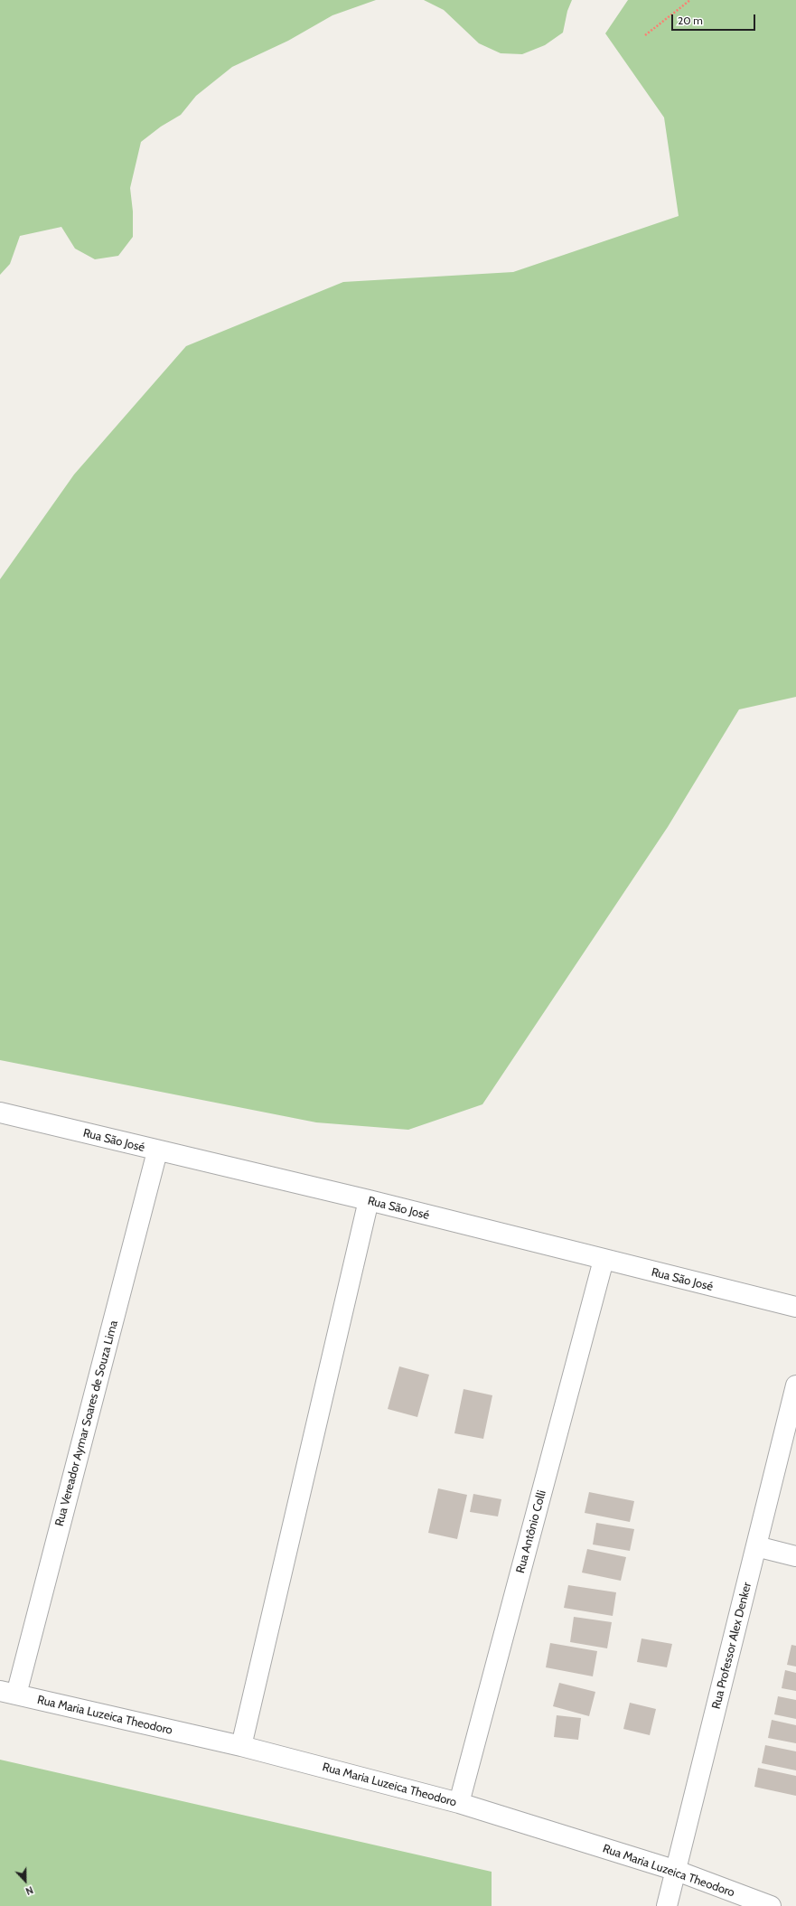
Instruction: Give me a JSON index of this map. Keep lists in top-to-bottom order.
{
  "streets": {
    "street": [
      "Rua São José",
      "Rua Vereador Aymar Soares de Souza Lima",
      "Rua Antônio Colli",
      "Rua Professor Alex Denker",
      "Rua Maria Luzeica Theodoro"
    ]
  },
  "crossings": [
    ["Rua São José", "Rua Vereador Aymar Soares de Souza Lima"],
    ["Rua São José", "Rua Antônio Colli"],
    ["Rua Vereador Aymar Soares de Souza Lima", "Rua Maria Luzeica Theodoro"],
    ["Rua Antônio Colli", "Rua Maria Luzeica Theodoro"],
    ["Rua Professor Alex Denker", "Rua Maria Luzeica Theodoro"]
  ],
  "scale_bar": "20 m",
  "north": "bottom"
}
